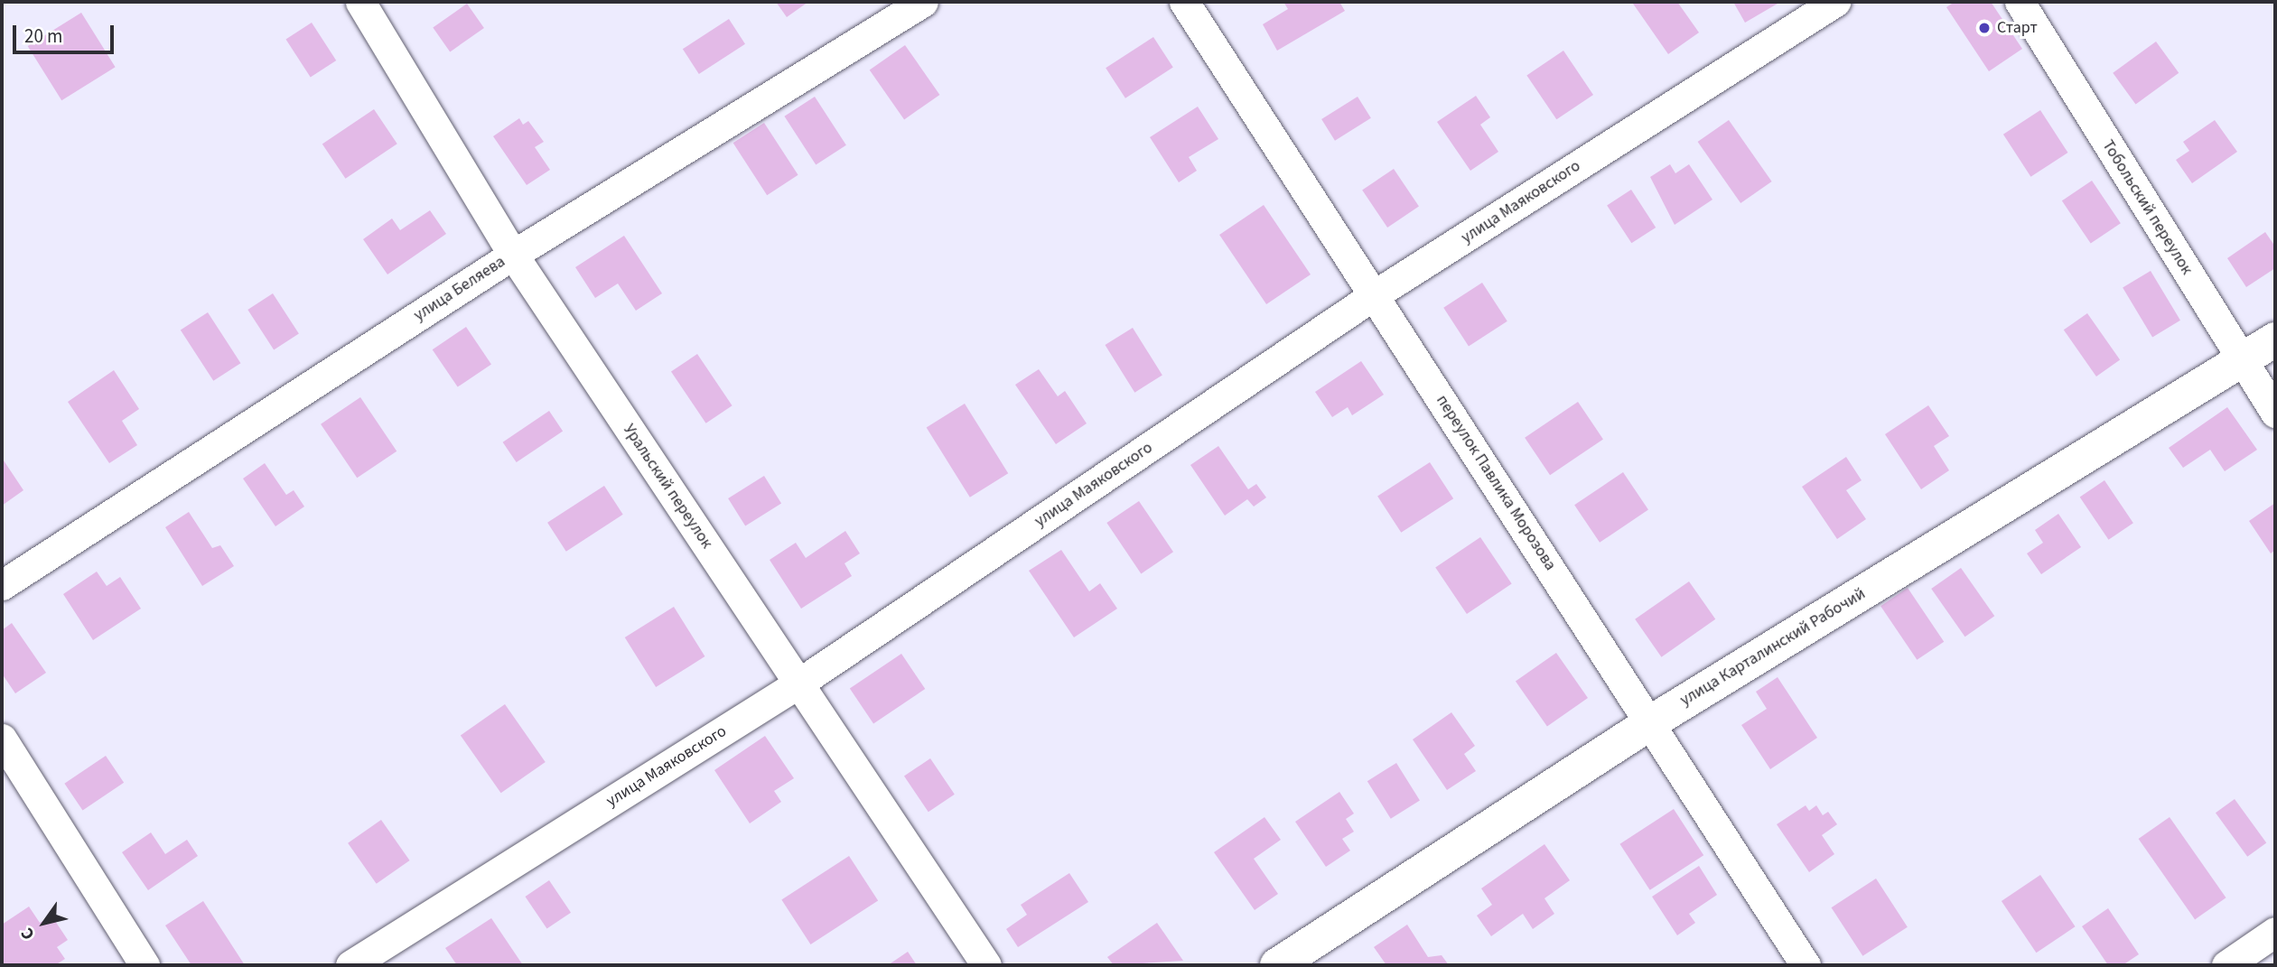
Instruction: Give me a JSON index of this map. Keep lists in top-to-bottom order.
{
  "streets": {
    "street": [
      "улица Маяковского",
      "Тобольский переулок",
      "улица Беляева",
      "переулок Павлика Морозова",
      "Уральский переулок",
      "улица Карталинский Рабочий"
    ]
  },
  "crossings": [
    ["улица Маяковского", "переулок Павлика Морозова"],
    ["улица Маяковского", "Уральский переулок"],
    ["Тобольский переулок", "улица Карталинский Рабочий"],
    ["улица Беляева", "Уральский переулок"],
    ["переулок Павлика Морозова", "улица Карталинский Рабочий"]
  ],
  "places": ["Старт"],
  "scale_bar": "20 m",
  "north": "bottom left"
}
